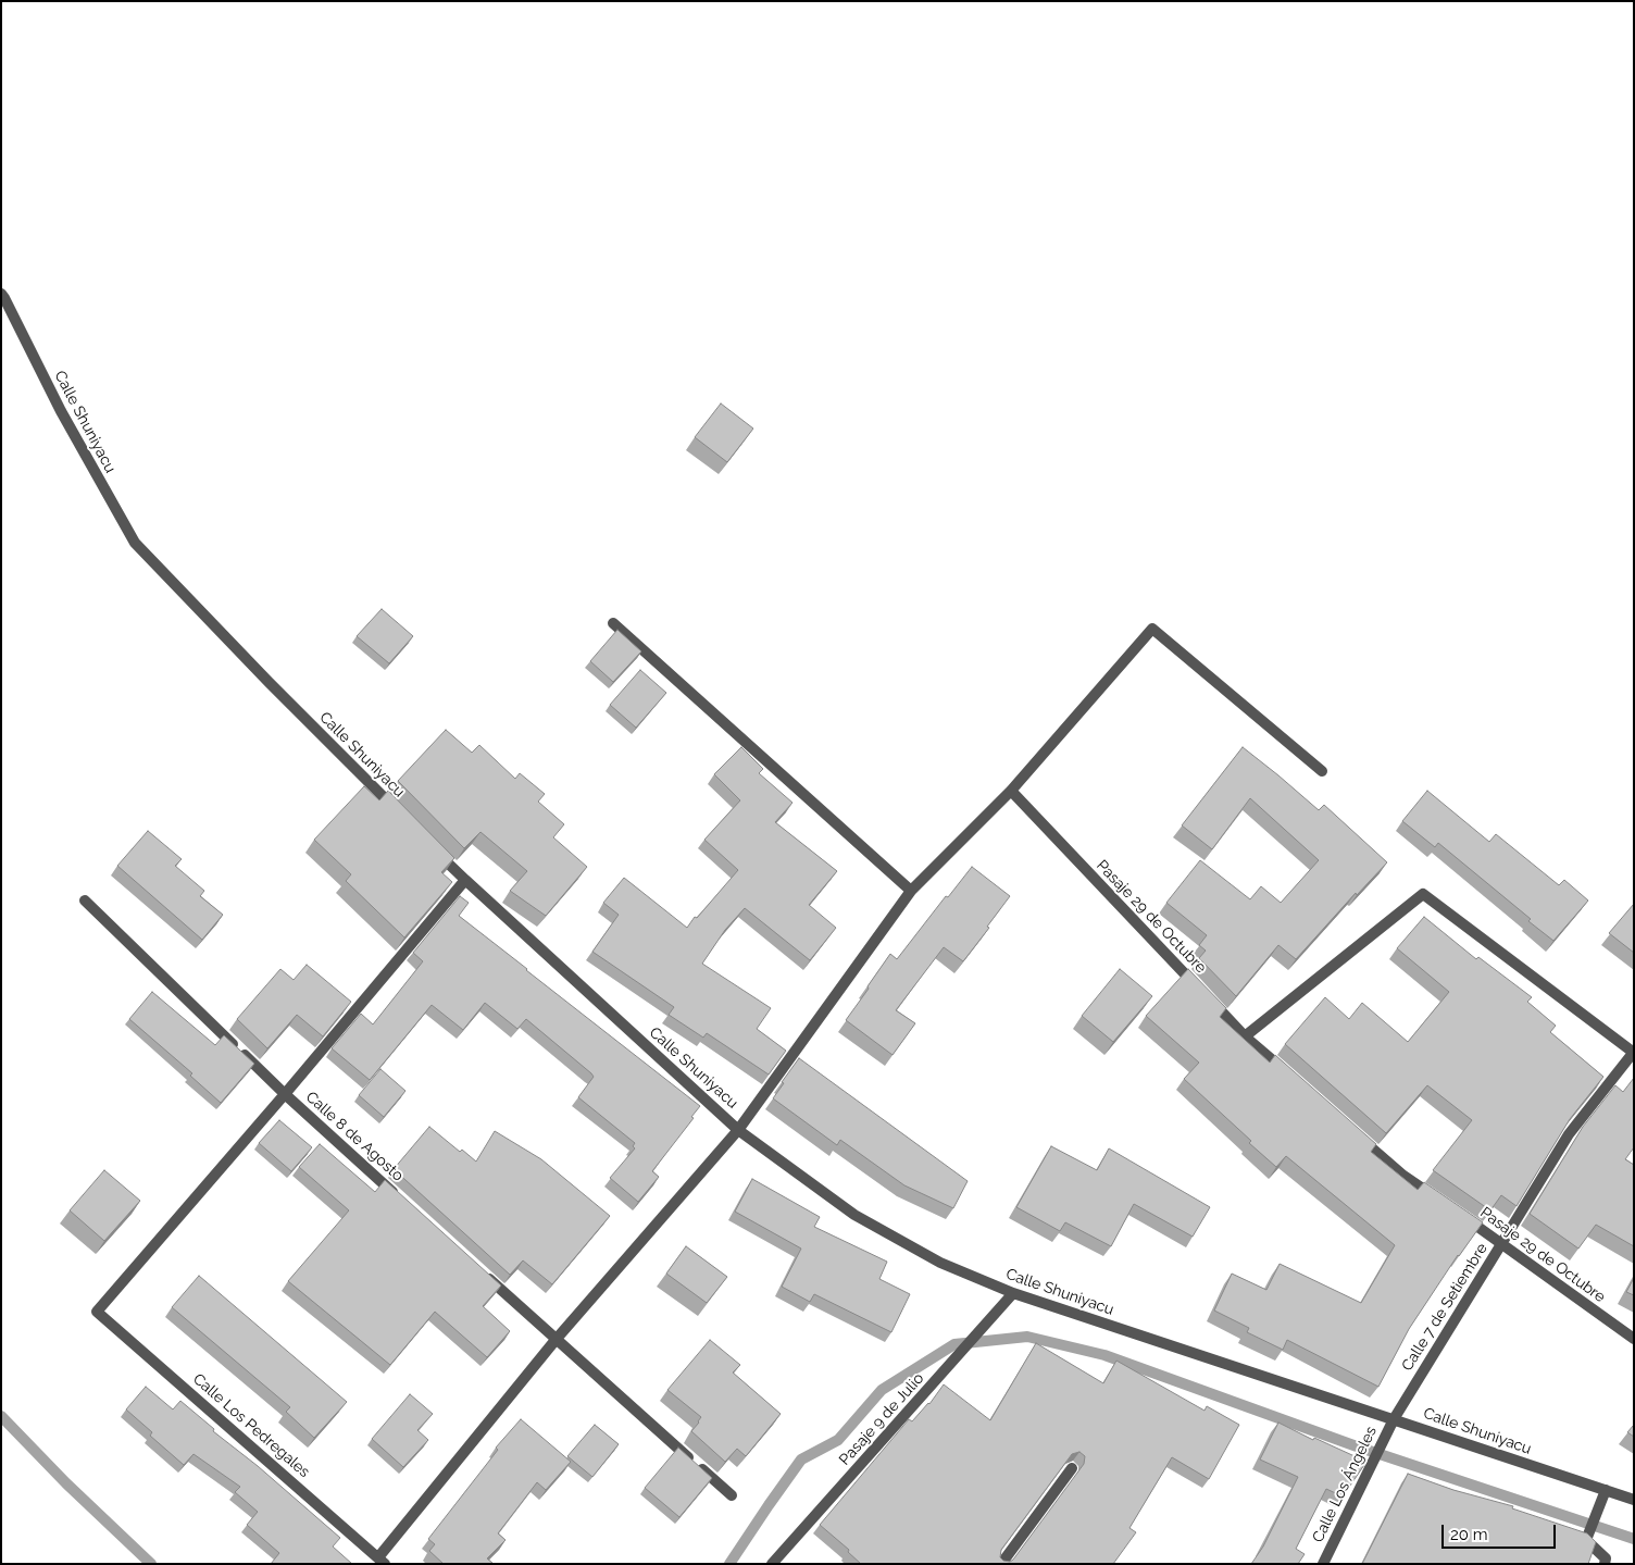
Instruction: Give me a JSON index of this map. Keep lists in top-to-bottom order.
{
  "streets": {
    "street": [
      "Calle Shuniyacu",
      "Pasaje 29 de Octubre",
      "Calle 8 de Agosto",
      "Calle 7 de Setiembre",
      "Pasaje 9 de Julio",
      "Calle Los Pedregales",
      "Calle Los Ángeles"
    ]
  },
  "crossings": [
    ["Calle Shuniyacu", "Calle 7 de Setiembre"],
    ["Calle Shuniyacu", "Pasaje 9 de Julio"],
    ["Calle Shuniyacu", "Calle Los Ángeles"],
    ["Pasaje 29 de Octubre", "Calle 7 de Setiembre"],
    ["Calle 8 de Agosto", "Calle Los Pedregales"],
    ["Calle 7 de Setiembre", "Calle Los Ángeles"]
  ],
  "scale_bar": "20 m"
}
